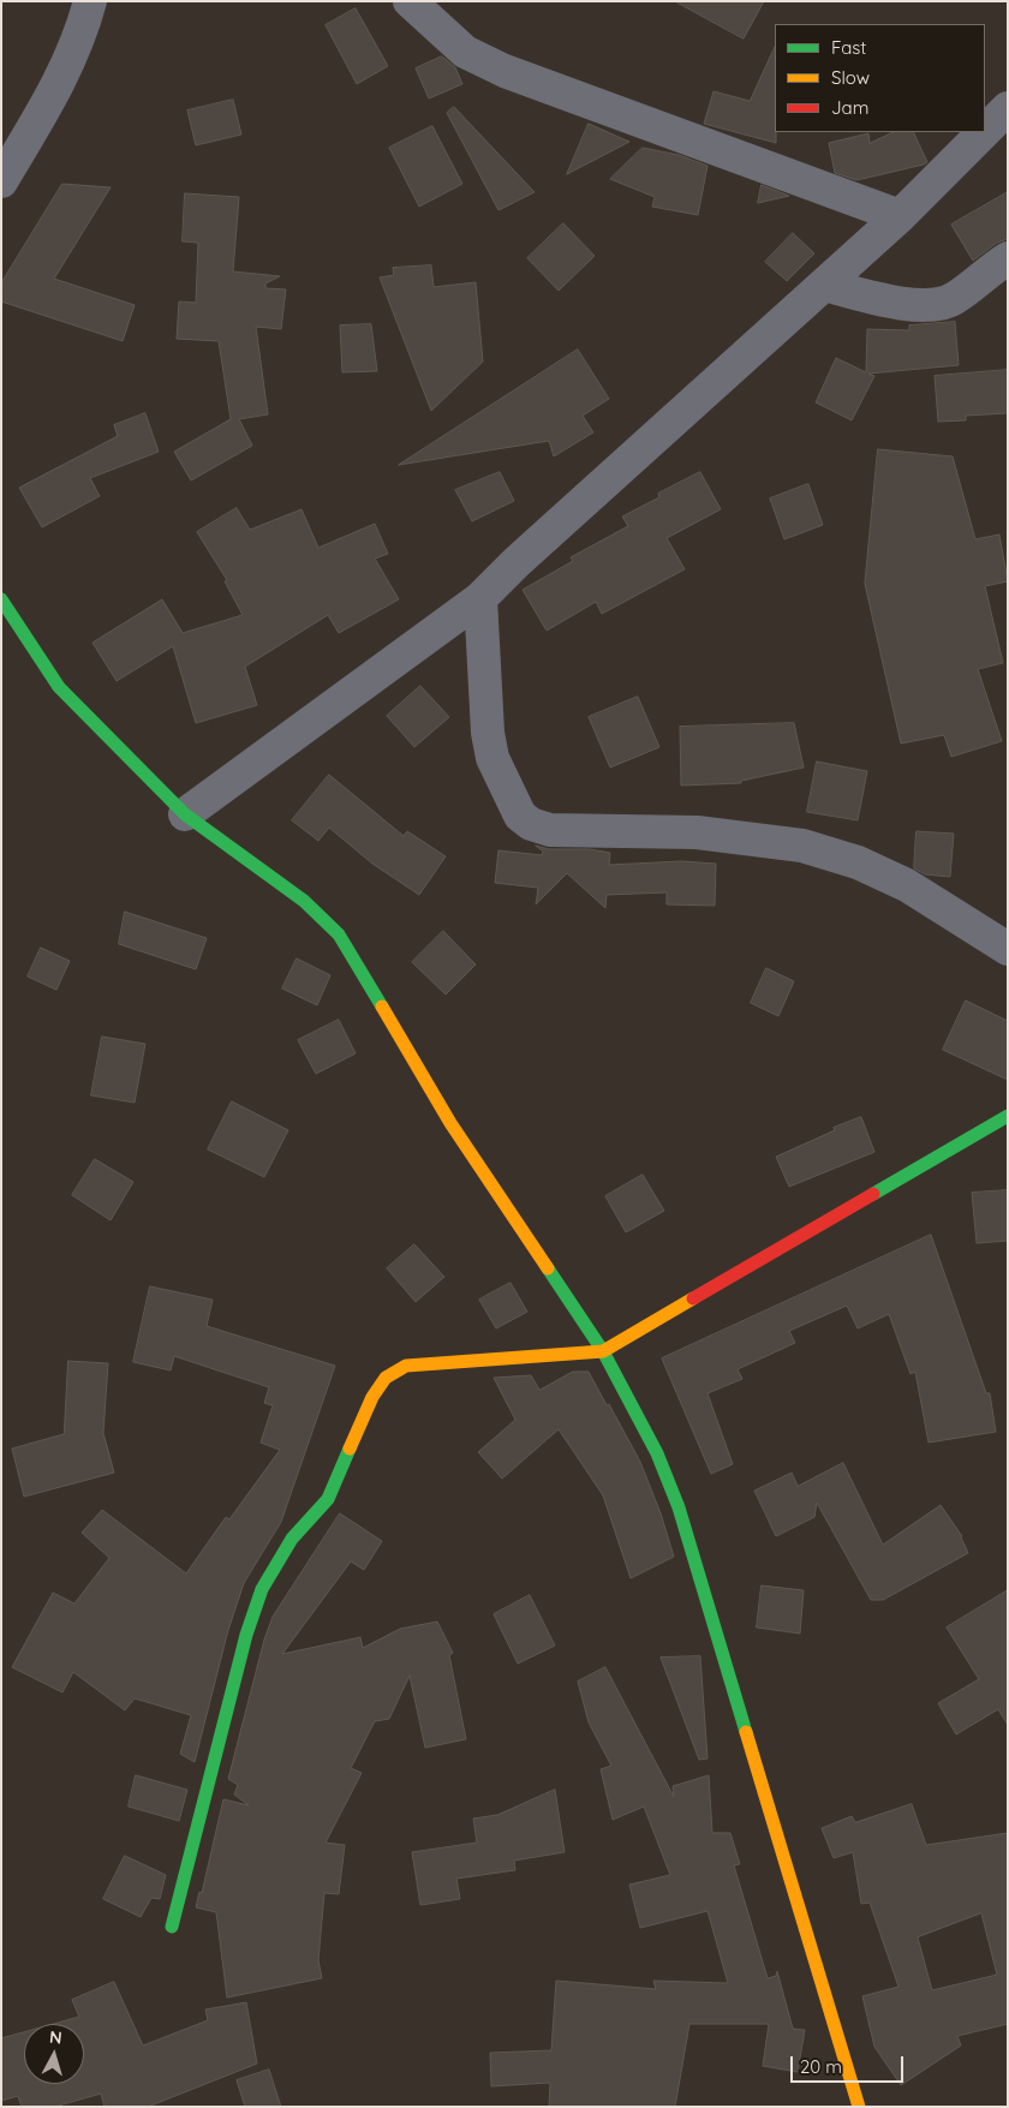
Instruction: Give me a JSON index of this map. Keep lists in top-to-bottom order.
{
  "legend": ["Fast", "Slow", "Jam"],
  "scale_bar": "20 m",
  "north": "top"
}
